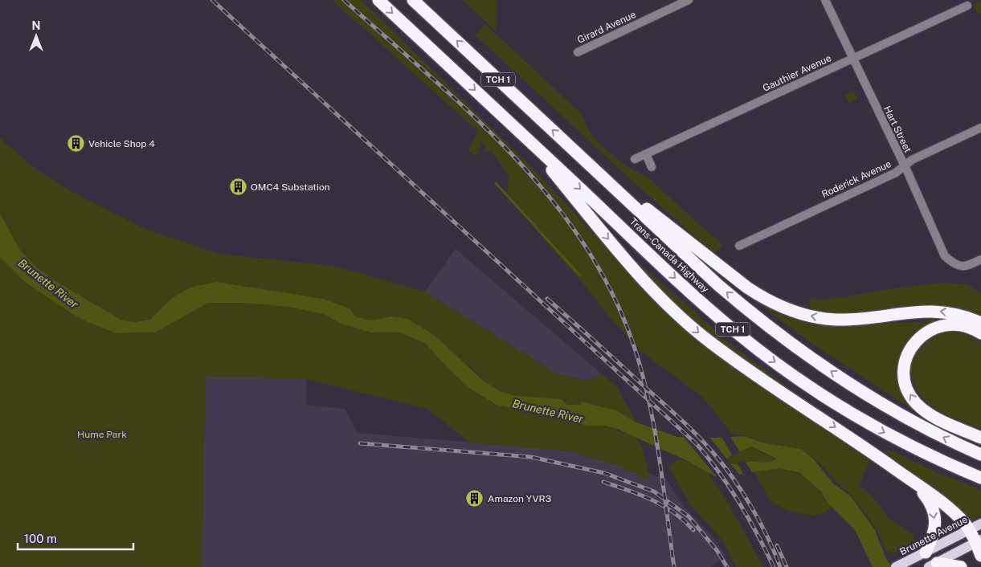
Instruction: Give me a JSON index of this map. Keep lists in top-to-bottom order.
{
  "streets": {
    "highway": ["TCH 1", "Trans-Canada Highway"],
    "main road": ["Brunette Avenue"],
    "street": [
      "Girard Avenue",
      "Gauthier Avenue",
      "Hart Street",
      "Roderick Avenue"
    ]
  },
  "crossings": [
    ["Gauthier Avenue", "Hart Street"],
    ["Hart Street", "Roderick Avenue"]
  ],
  "water": ["Brunette River"],
  "parks": ["Hume Park"],
  "places": {
    "building": ["Vehicle Shop 4", "OMC4 Substation", "Amazon YVR3"]
  },
  "scale_bar": "100 m",
  "north": "top"
}
